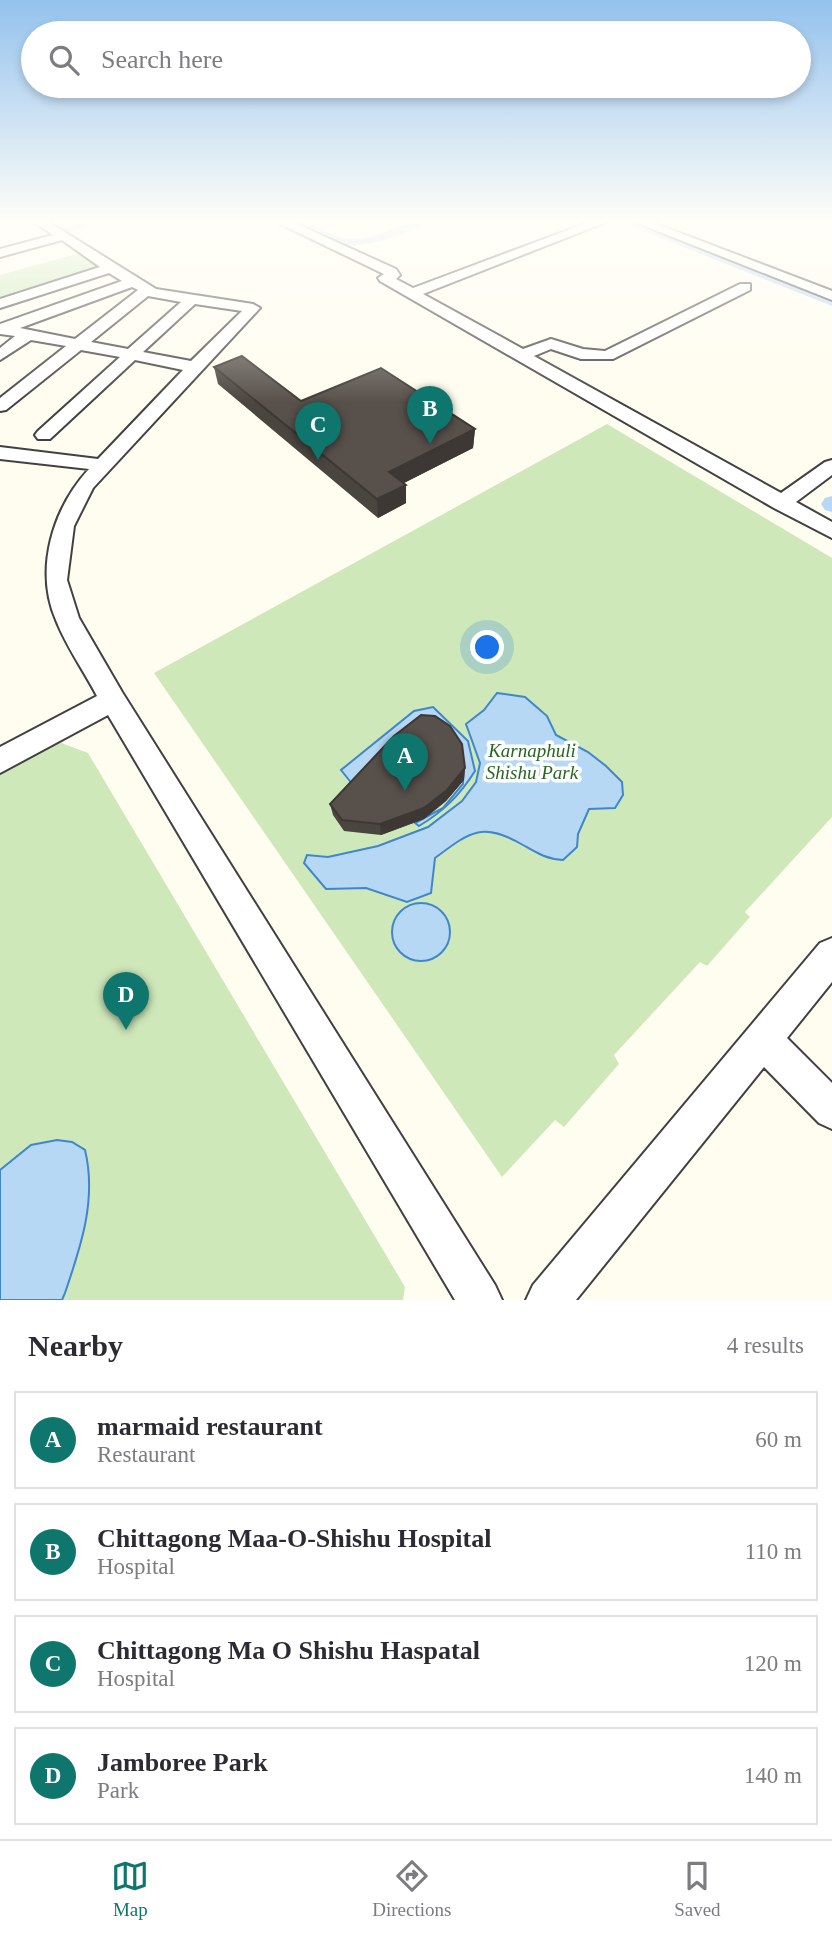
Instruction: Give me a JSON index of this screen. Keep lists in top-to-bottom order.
{
  "parks": ["Karnaphuli Shishu Park"],
  "page": {
    "search": "Search here",
    "pins": [
      "B",
      "C",
      "A",
      "D"
    ],
    "heading": ["Nearby", "4 results"],
    "list": [
      {
        "mark": "A",
        "name": "marmaid restaurant",
        "note": "Restaurant",
        "value": "60 m"
      },
      {
        "mark": "B",
        "name": "Chittagong Maa-O-Shishu Hospital",
        "note": "Hospital",
        "value": "110 m"
      },
      {
        "mark": "C",
        "name": "Chittagong Ma O Shishu Haspatal",
        "note": "Hospital",
        "value": "120 m"
      },
      {
        "mark": "D",
        "name": "Jamboree Park",
        "note": "Park",
        "value": "140 m"
      }
    ],
    "nav": ["Map", "Directions", "Saved"]
  }
}
